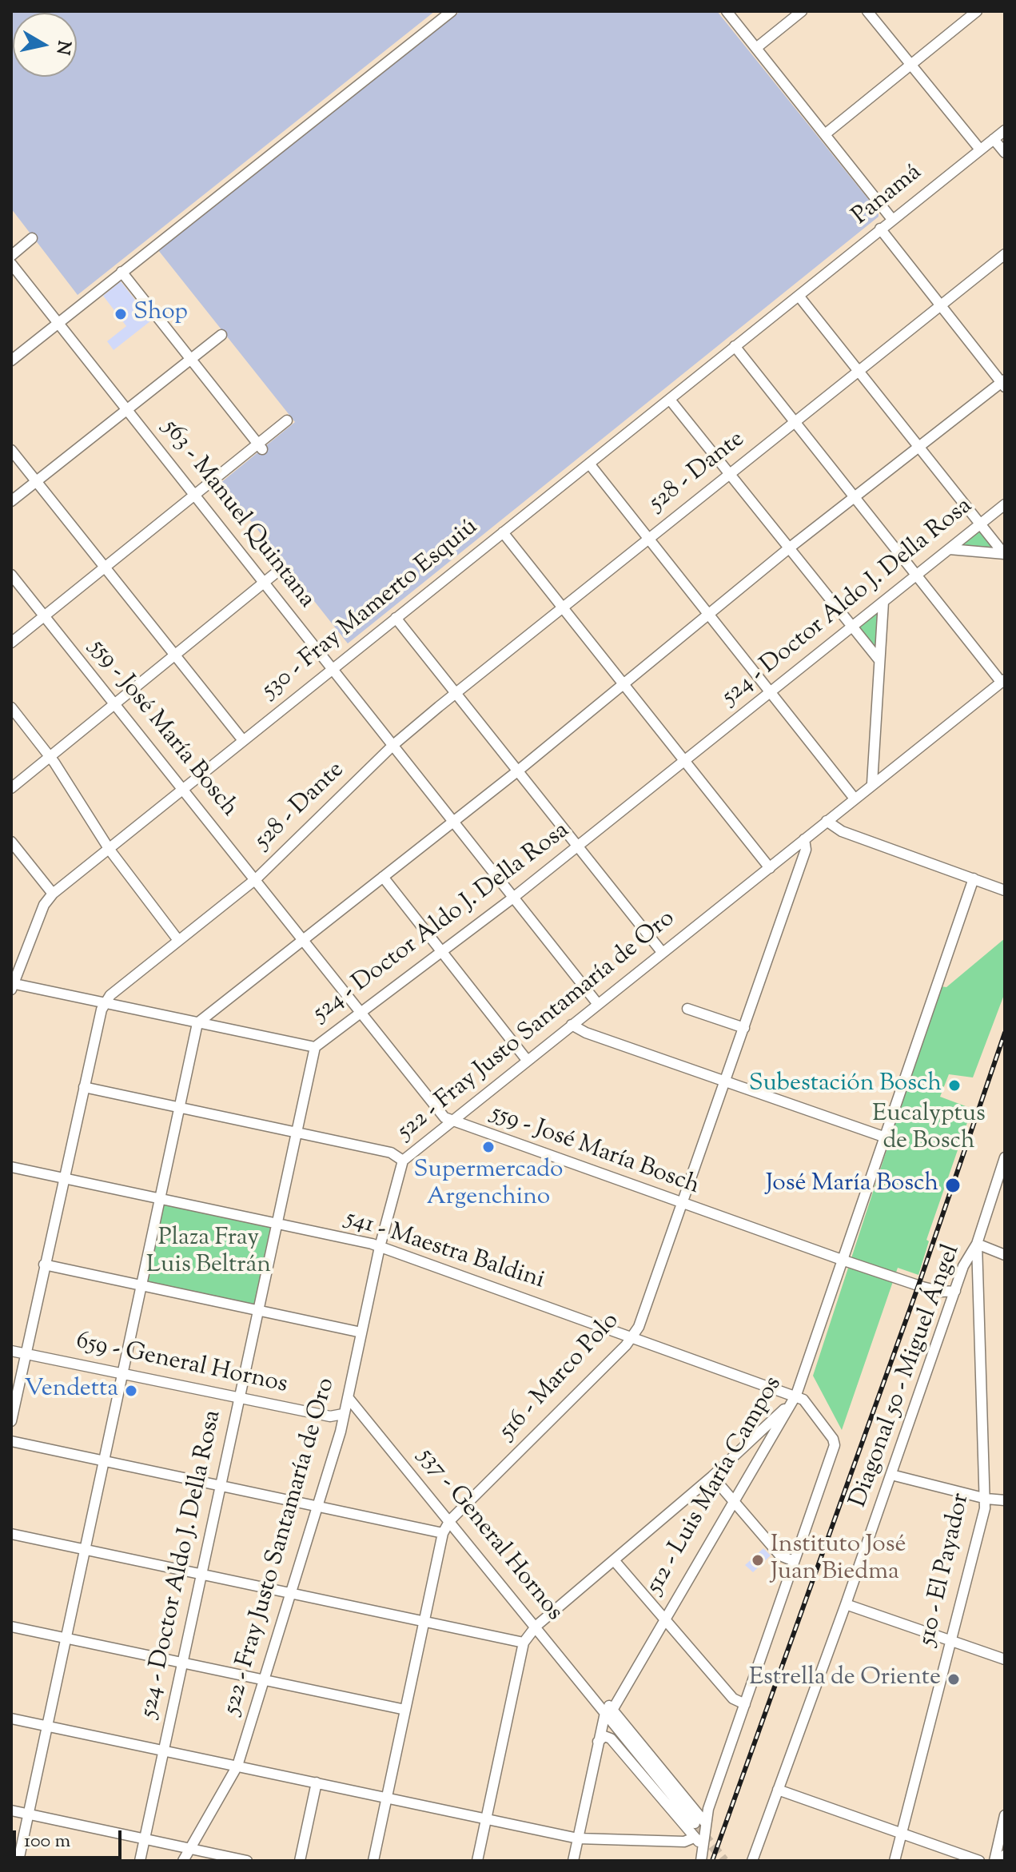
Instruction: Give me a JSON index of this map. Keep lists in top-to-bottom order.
{
  "streets": {
    "street": [
      "Panamá",
      "528 - Dante",
      "563 - Manuel Quintana",
      "524 - Doctor Aldo J. Della Rosa",
      "530 - Fray Mamerto Esquiú",
      "559 - José María Bosch",
      "522 - Fray Justo Santamaría de Oro",
      "541 - Maestra Baldini",
      "659 - General Hornos",
      "Diagonal 50 - Miguel Ángel",
      "516 - Marco Polo",
      "512 - Luis María Campos",
      "537 - General Hornos",
      "510 - El Payador"
    ]
  },
  "crossings": [
    ["Panamá", "530 - Fray Mamerto Esquiú"],
    ["528 - Dante", "563 - Manuel Quintana"],
    ["528 - Dante", "559 - José María Bosch"],
    ["563 - Manuel Quintana", "524 - Doctor Aldo J. Della Rosa"],
    ["563 - Manuel Quintana", "530 - Fray Mamerto Esquiú"],
    ["563 - Manuel Quintana", "522 - Fray Justo Santamaría de Oro"],
    ["524 - Doctor Aldo J. Della Rosa", "559 - José María Bosch"],
    ["524 - Doctor Aldo J. Della Rosa", "541 - Maestra Baldini"],
    ["524 - Doctor Aldo J. Della Rosa", "659 - General Hornos"],
    ["530 - Fray Mamerto Esquiú", "559 - José María Bosch"],
    ["559 - José María Bosch", "522 - Fray Justo Santamaría de Oro"],
    ["559 - José María Bosch", "Diagonal 50 - Miguel Ángel"],
    ["559 - José María Bosch", "516 - Marco Polo"],
    ["559 - José María Bosch", "512 - Luis María Campos"],
    ["522 - Fray Justo Santamaría de Oro", "541 - Maestra Baldini"],
    ["522 - Fray Justo Santamaría de Oro", "659 - General Hornos"],
    ["522 - Fray Justo Santamaría de Oro", "516 - Marco Polo"],
    ["522 - Fray Justo Santamaría de Oro", "537 - General Hornos"],
    ["541 - Maestra Baldini", "516 - Marco Polo"],
    ["541 - Maestra Baldini", "512 - Luis María Campos"],
    ["Diagonal 50 - Miguel Ángel", "510 - El Payador"],
    ["516 - Marco Polo", "537 - General Hornos"],
    ["512 - Luis María Campos", "537 - General Hornos"]
  ],
  "parks": ["Eucalyptus de Bosch", "Plaza Fray Luis Beltrán"],
  "places": [
    "Shop",
    "Subestación Bosch",
    "Supermercado Argenchino",
    "José María Bosch",
    "Vendetta",
    "Instituto José Juan Biedma",
    "Estrella de Oriente"
  ],
  "scale_bar": "100 m",
  "north": "right"
}
